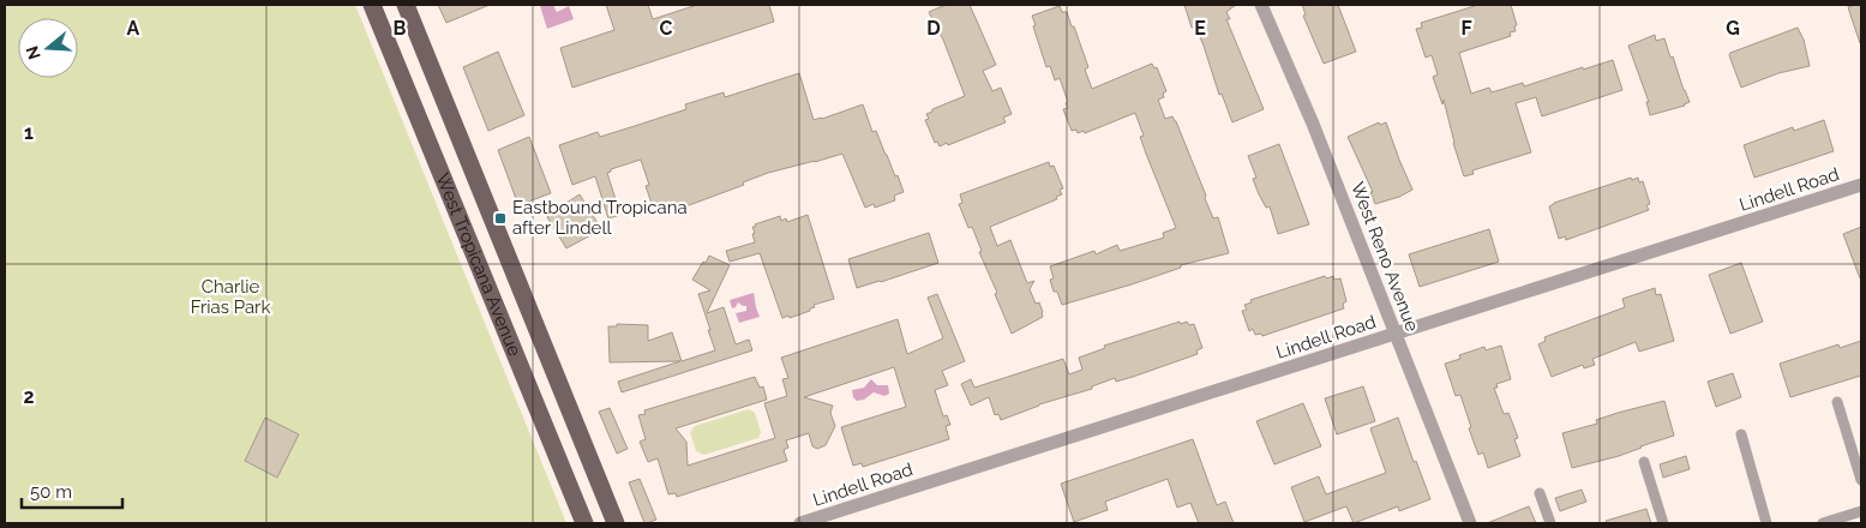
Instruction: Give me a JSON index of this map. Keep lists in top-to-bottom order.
{
  "streets": {
    "main road": ["West Tropicana Avenue"],
    "street": ["Lindell Road", "West Reno Avenue"]
  },
  "crossings": [
    ["Lindell Road", "West Reno Avenue"]
  ],
  "parks": ["Charlie Frias Park"],
  "places": {
    "transit": ["Eastbound Tropicana after Lindell"]
  },
  "scale_bar": "50 m",
  "north": "left",
  "grid": {
    "columns": [
      "A",
      "B",
      "C",
      "D",
      "E",
      "F",
      "G"
    ],
    "rows": ["1", "2"]
  }
}
